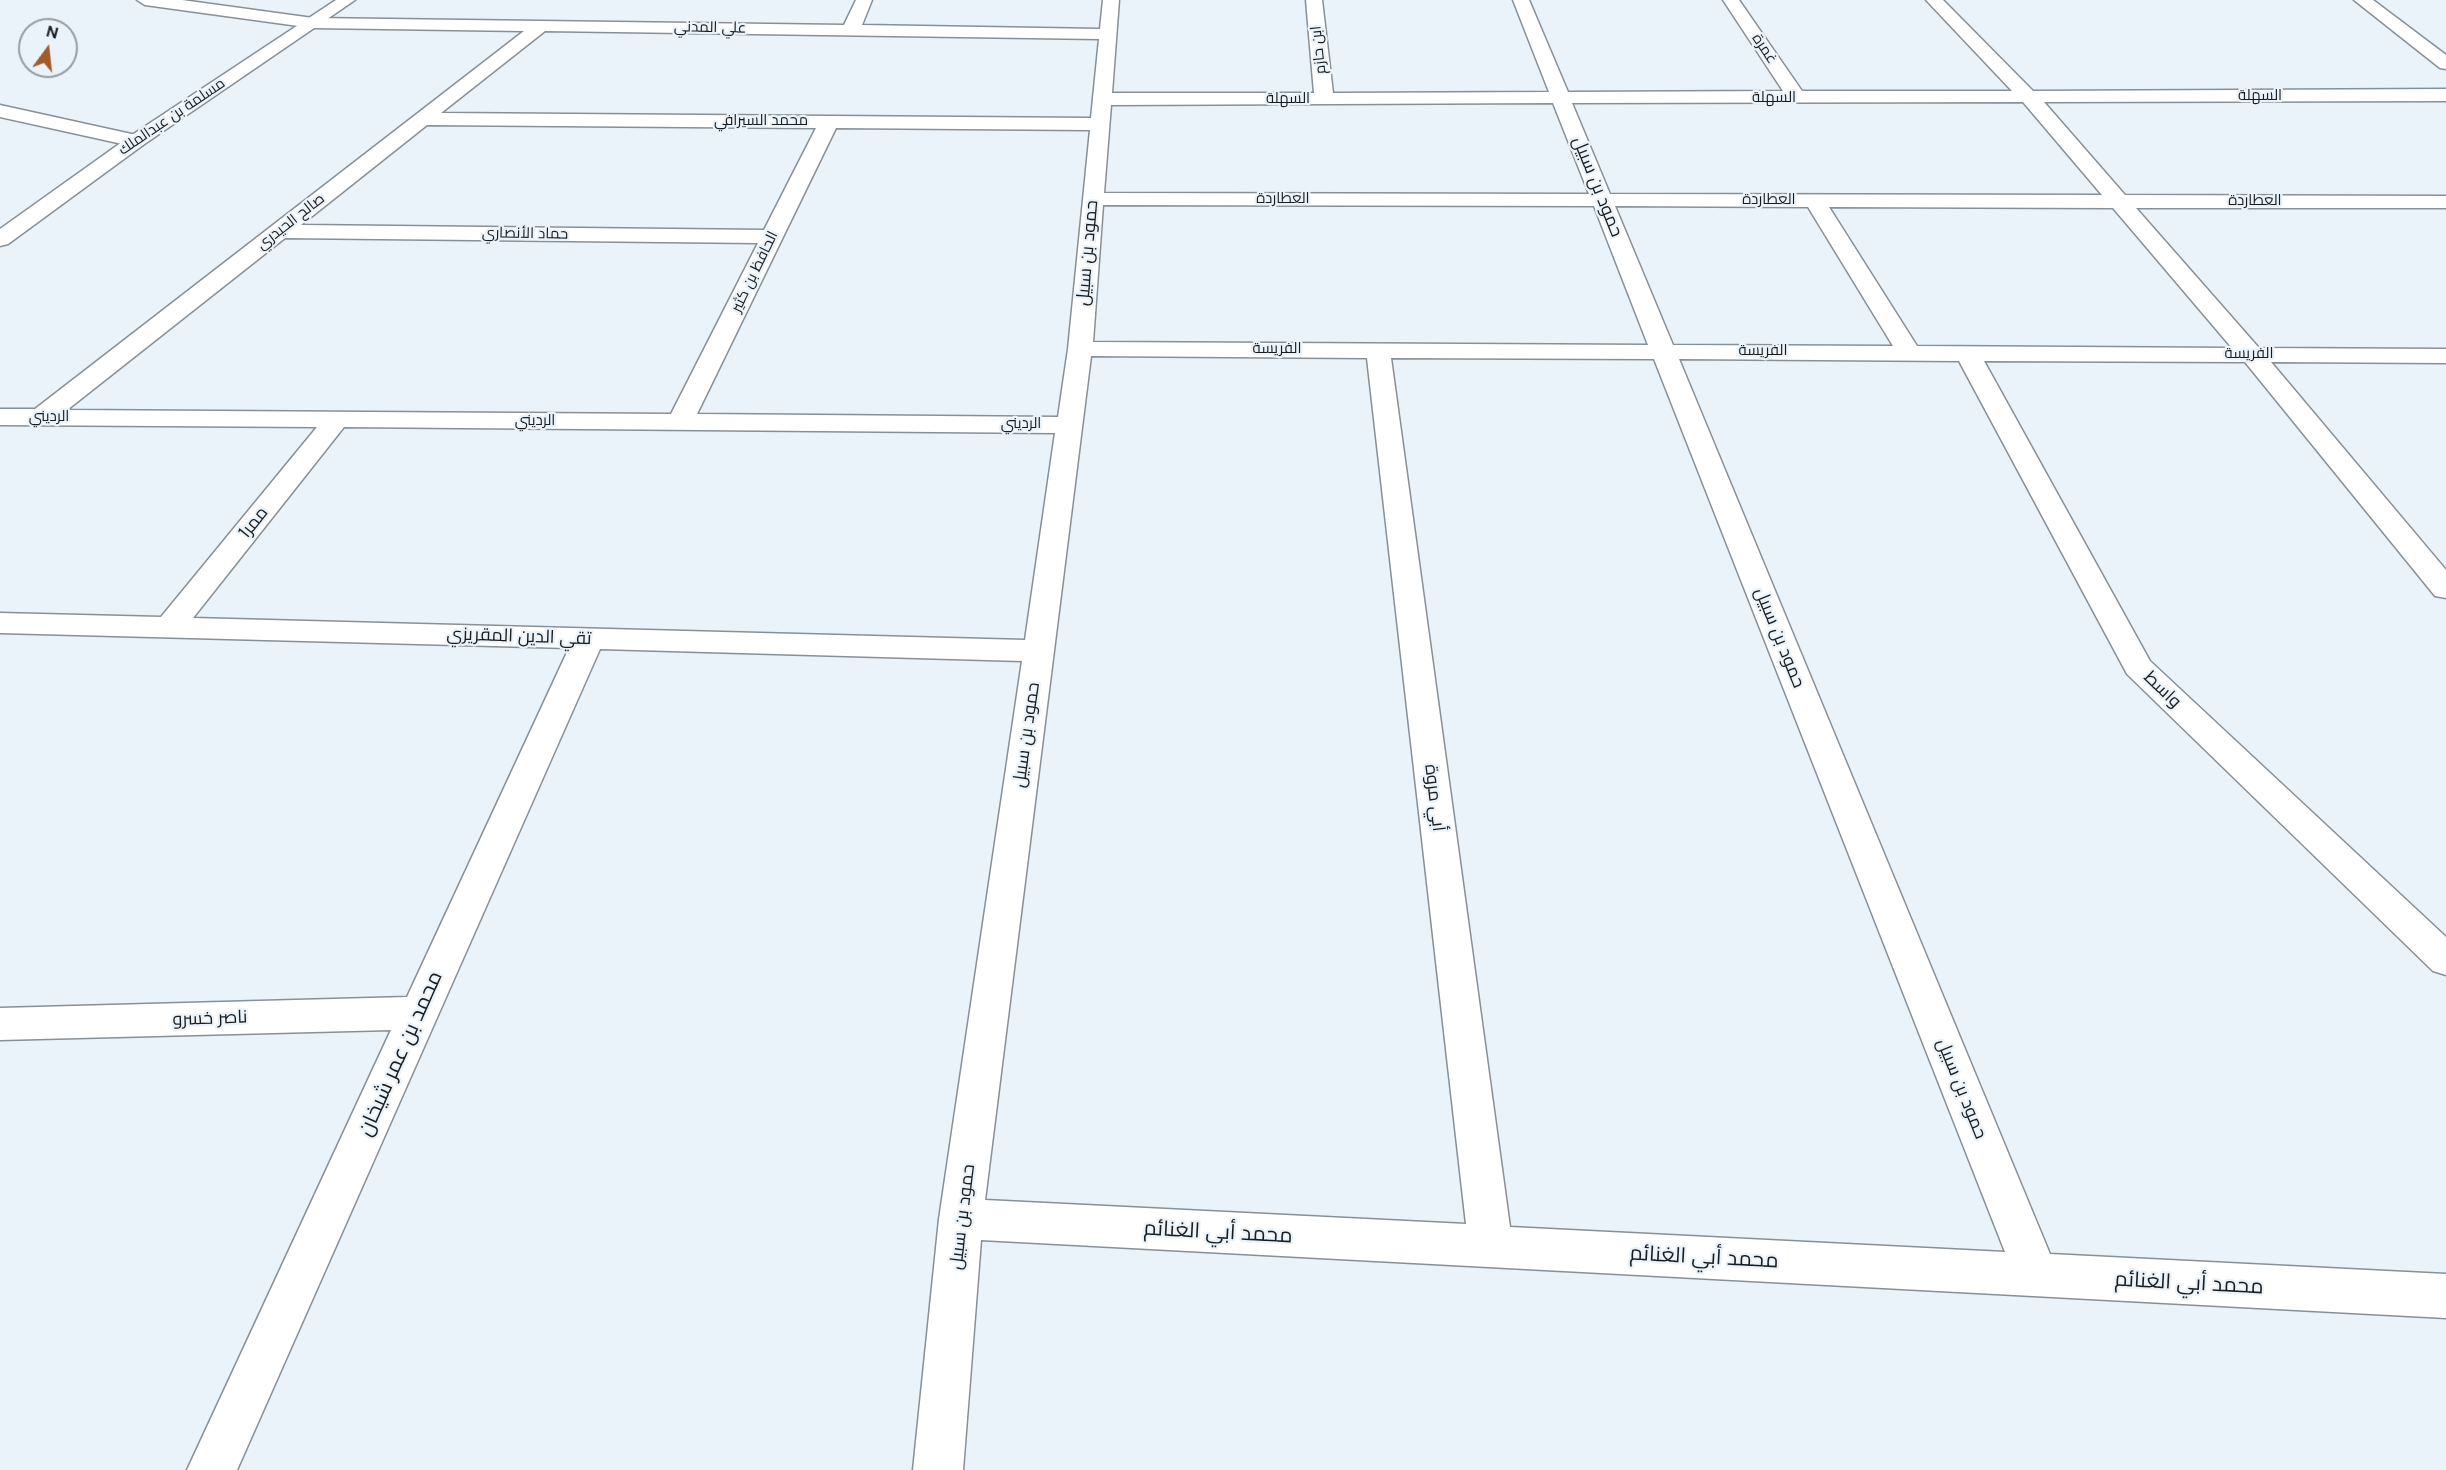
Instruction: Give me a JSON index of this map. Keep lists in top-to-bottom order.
{
  "streets": {
    "street": [
      "علي المدني",
      "غمرة",
      "ابن حازم",
      "السهلة",
      "مسلمة بن عبدالملك",
      "محمد السيرافي",
      "حمود بن سبيل",
      "العطاردة",
      "صالح الحيدري",
      "حماد الأنصاري",
      "الحافظ بن كثير",
      "الفريسة",
      "الرديني",
      "ممر1",
      "تقي الدين المقريزي",
      "واسط",
      "أبي مروة",
      "ناصر خسرو",
      "محمد بن عمر شيخان",
      "محمد أبي الغنائم"
    ]
  },
  "crossings": [
    ["علي المدني", "مسلمة بن عبدالملك"],
    ["علي المدني", "حمود بن سبيل"],
    ["علي المدني", "صالح الحيدري"],
    ["غمرة", "السهلة"],
    ["ابن حازم", "السهلة"],
    ["السهلة", "محمد السيرافي"],
    ["السهلة", "حمود بن سبيل"],
    ["محمد السيرافي", "حمود بن سبيل"],
    ["محمد السيرافي", "صالح الحيدري"],
    ["محمد السيرافي", "الحافظ بن كثير"],
    ["حمود بن سبيل", "العطاردة"],
    ["حمود بن سبيل", "الفريسة"],
    ["حمود بن سبيل", "الرديني"],
    ["حمود بن سبيل", "تقي الدين المقريزي"],
    ["حمود بن سبيل", "محمد أبي الغنائم"],
    ["صالح الحيدري", "حماد الأنصاري"],
    ["صالح الحيدري", "الرديني"],
    ["حماد الأنصاري", "الحافظ بن كثير"],
    ["الحافظ بن كثير", "الرديني"],
    ["الفريسة", "واسط"],
    ["الفريسة", "أبي مروة"],
    ["الرديني", "ممر1"],
    ["ممر1", "تقي الدين المقريزي"],
    ["تقي الدين المقريزي", "محمد بن عمر شيخان"],
    ["أبي مروة", "محمد أبي الغنائم"],
    ["ناصر خسرو", "محمد بن عمر شيخان"]
  ],
  "north": "top"
}
